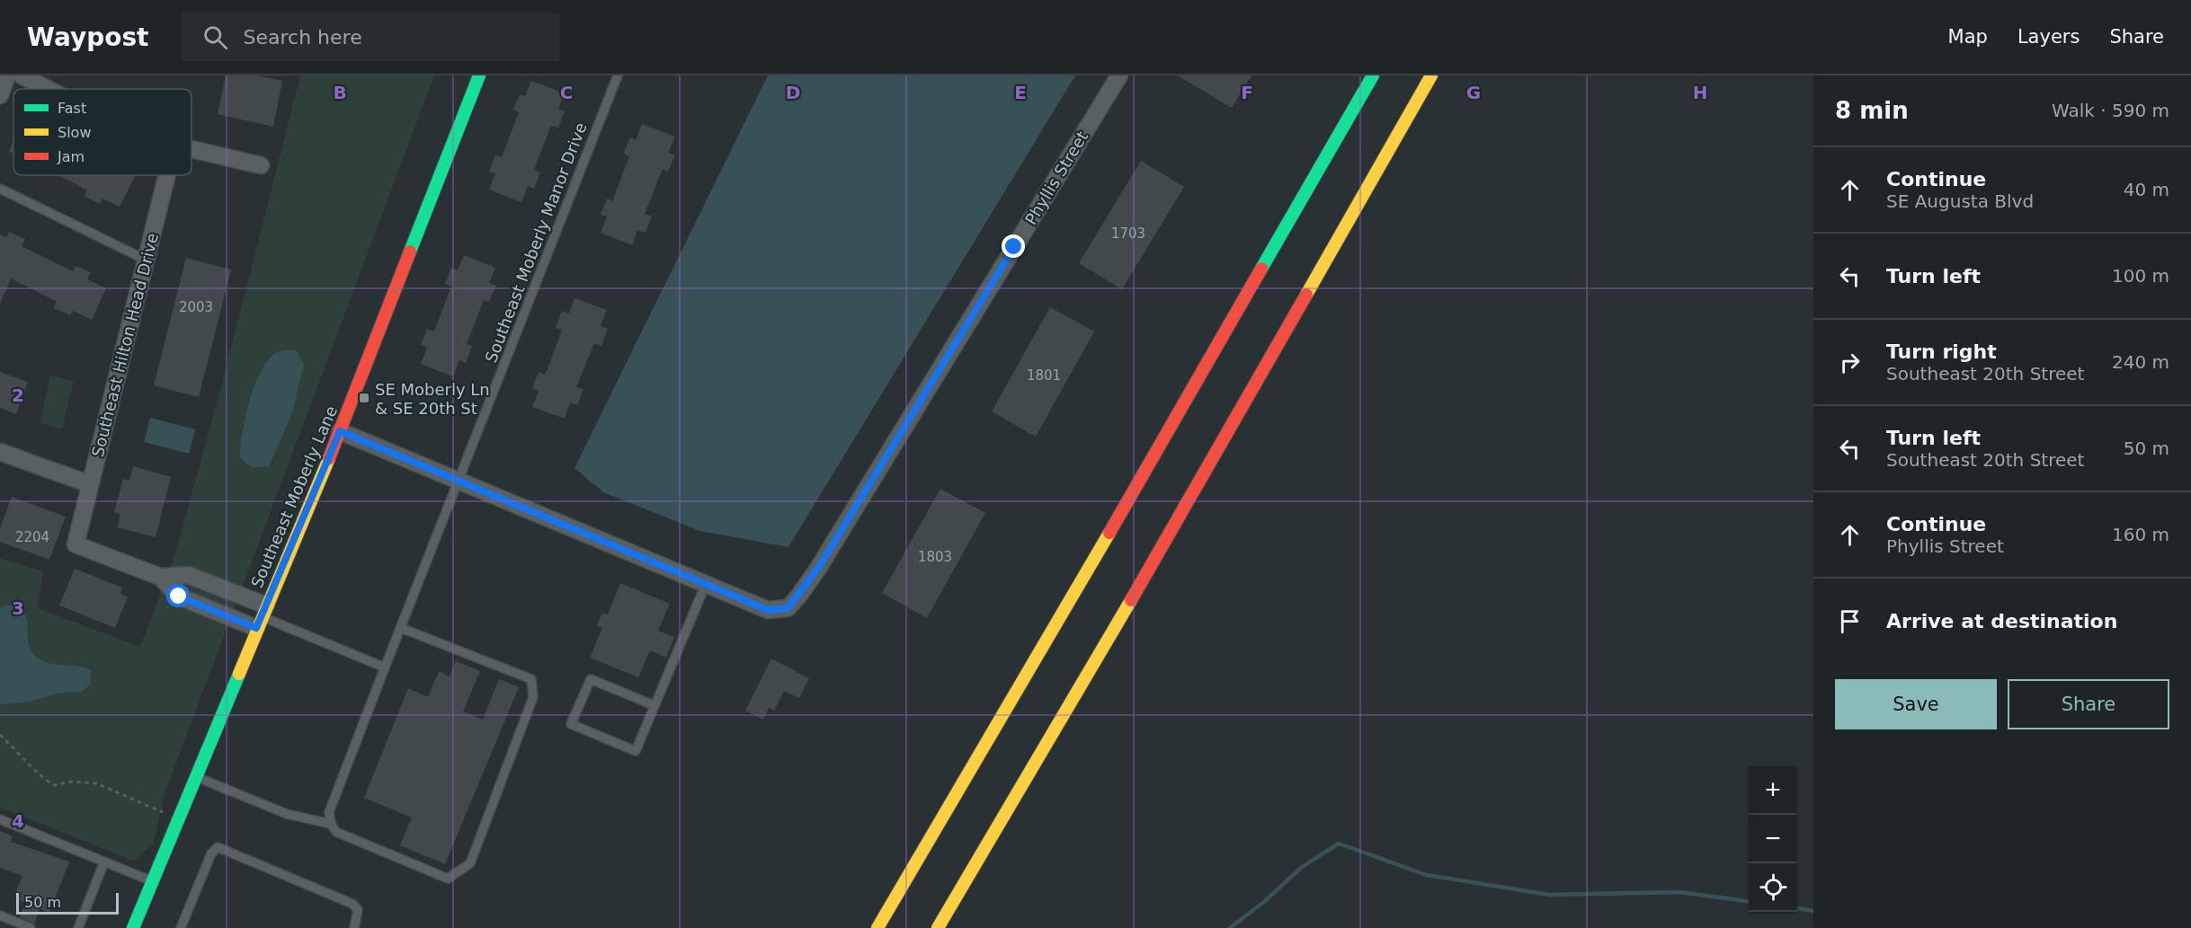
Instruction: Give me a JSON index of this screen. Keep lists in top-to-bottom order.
{
  "streets": {
    "main road": ["Southeast Moberly Lane"],
    "street": ["Phyllis Street", "Southeast Hilton Head Drive"],
    "lane": ["Southeast Moberly Manor Drive"]
  },
  "places": {
    "transit": ["SE Moberly Ln & SE 20th St"]
  },
  "house_numbers": [
    "1703",
    "2003",
    "1801",
    "2204",
    "1803"
  ],
  "legend": ["Fast", "Slow", "Jam"],
  "scale_bar": "50 m",
  "page": {
    "header": "Waypost",
    "search": "Search here",
    "nav": ["Map", "Layers", "Share"],
    "heading": ["8 min", "Walk · 590 m"],
    "list": [
      ["Continue", "SE Augusta Blvd", "40 m"],
      ["Turn left", "100 m"],
      ["Turn right", "Southeast 20th Street", "240 m"],
      ["Turn left", "Southeast 20th Street", "50 m"],
      ["Continue", "Phyllis Street", "160 m"],
      "Arrive at destination"
    ],
    "buttons": ["Save", "Share"],
    "map_buttons": ["+", "−"],
    "scale": "50 m"
  },
  "grid": {
    "columns": [
      "B",
      "C",
      "D",
      "E",
      "F",
      "G",
      "H"
    ],
    "rows": ["2", "3", "4"]
  }
}
